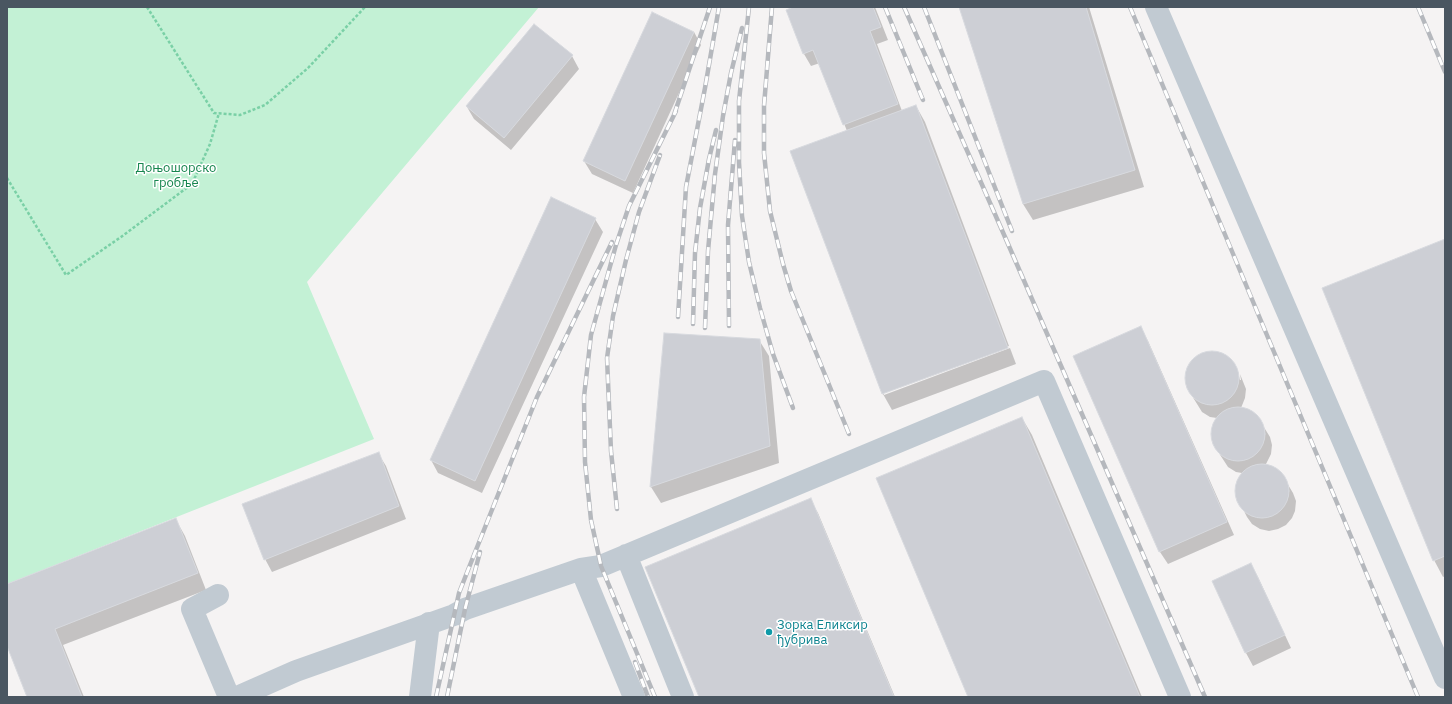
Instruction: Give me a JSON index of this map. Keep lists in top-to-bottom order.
{
  "parks": ["Доњошорско гробље"],
  "places": ["Зорка Еликсир ђубрива"]
}
